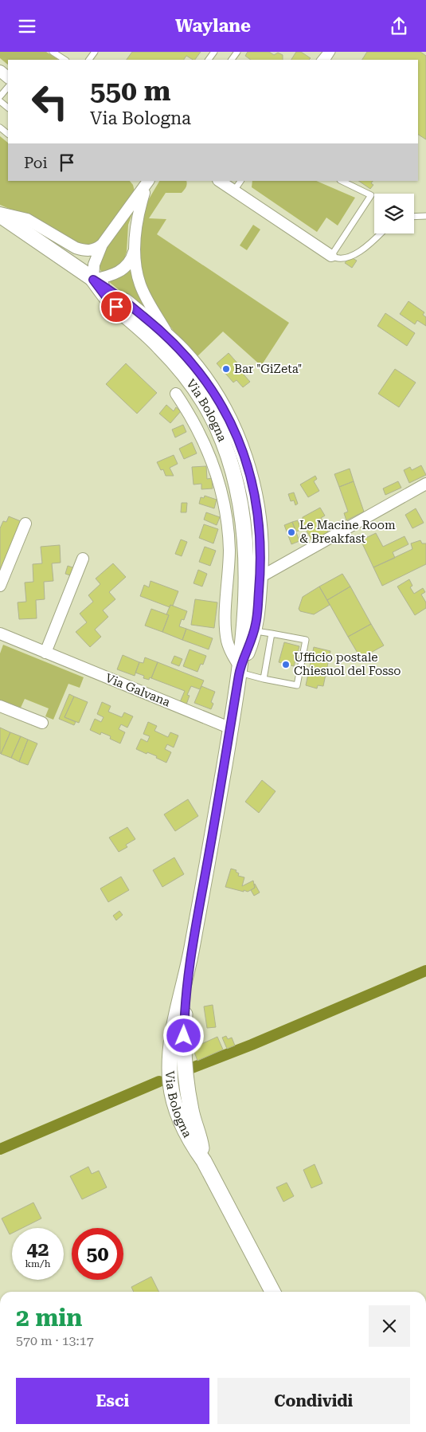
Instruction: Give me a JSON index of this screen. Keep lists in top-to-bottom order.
{
  "streets": {
    "main road": ["Via Bologna"],
    "street": ["Via Galvana"]
  },
  "crossings": [
    ["Via Bologna", "Via Galvana"]
  ],
  "places": ["Bar \"GiZeta\"", "Le Macine Room & Breakfast", "Ufficio postale Chiesuol del Fosso"],
  "page": {
    "header": "Waylane",
    "turn": ["550 m", "Via Bologna"],
    "then": "Poi",
    "speed": "42 km/h",
    "limit": "50",
    "heading": ["2 min", "570 m · 13:17"],
    "buttons": ["Esci", "Condividi"]
  }
}
